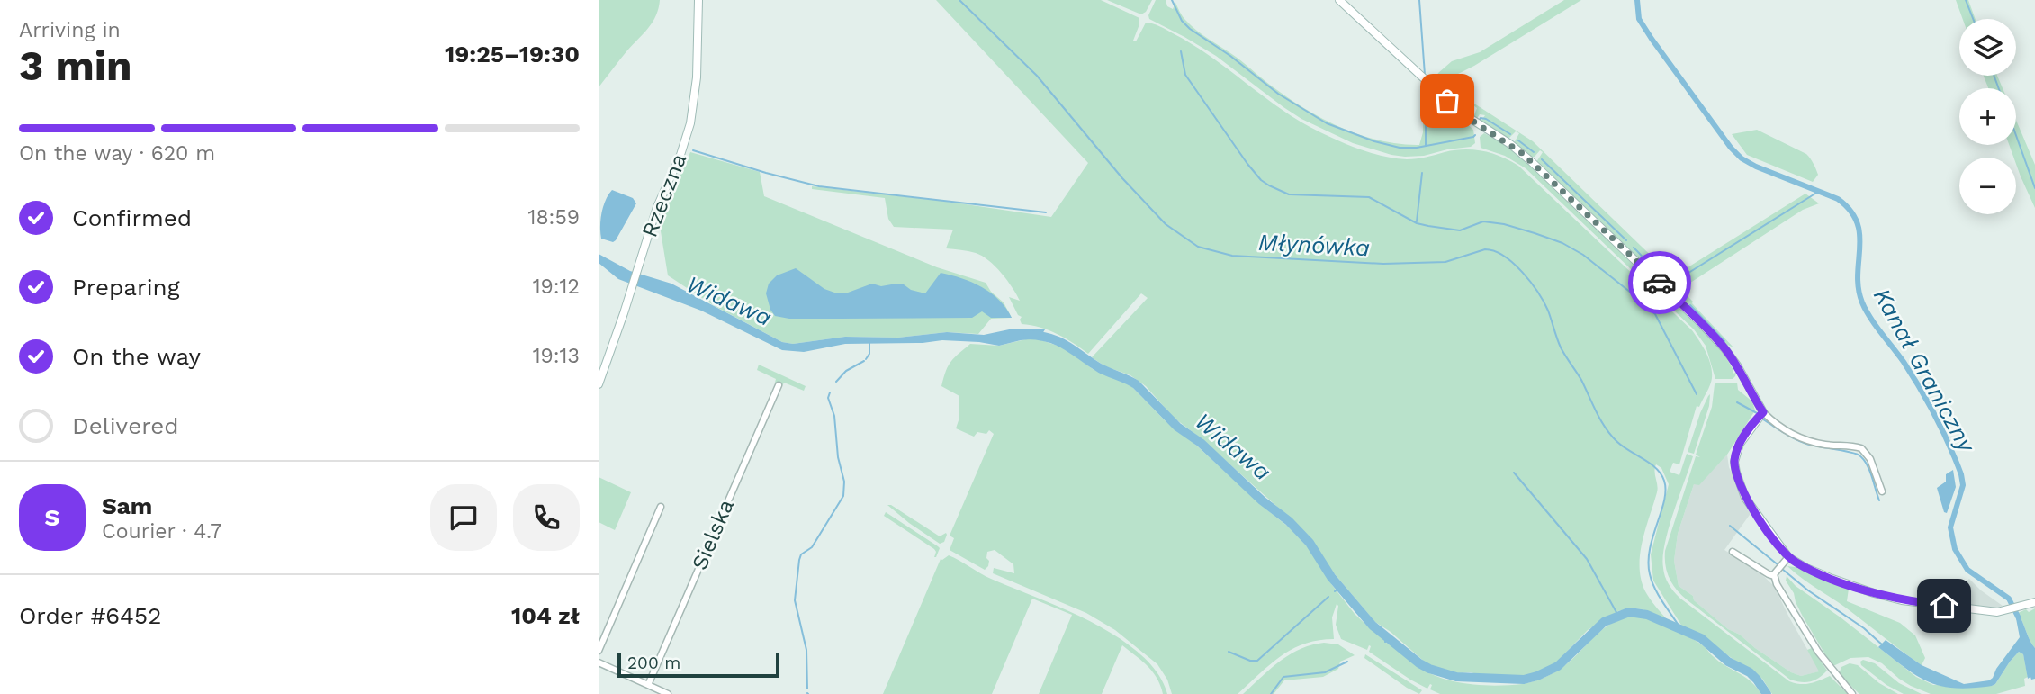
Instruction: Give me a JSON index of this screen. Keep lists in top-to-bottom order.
{
  "streets": {
    "street": ["Rzeczna", "Sielska"]
  },
  "water": ["Młynówka", "Widawa", "Kanał Graniczny"],
  "scale_bar": "200 m",
  "page": {
    "heading": ["3 min", "Arriving in", "19:25–19:30"],
    "panel": [
      "Sam",
      "Courier · 4.7",
      "Order #6452",
      "104 zł"
    ],
    "map_buttons": ["+", "−"],
    "bar": "On the way · 620 m",
    "list": [
      ["Confirmed", "18:59"],
      ["Preparing", "19:12"],
      ["On the way", "19:13"],
      "Delivered"
    ],
    "round": "S",
    "scale": "200 m"
  }
}
